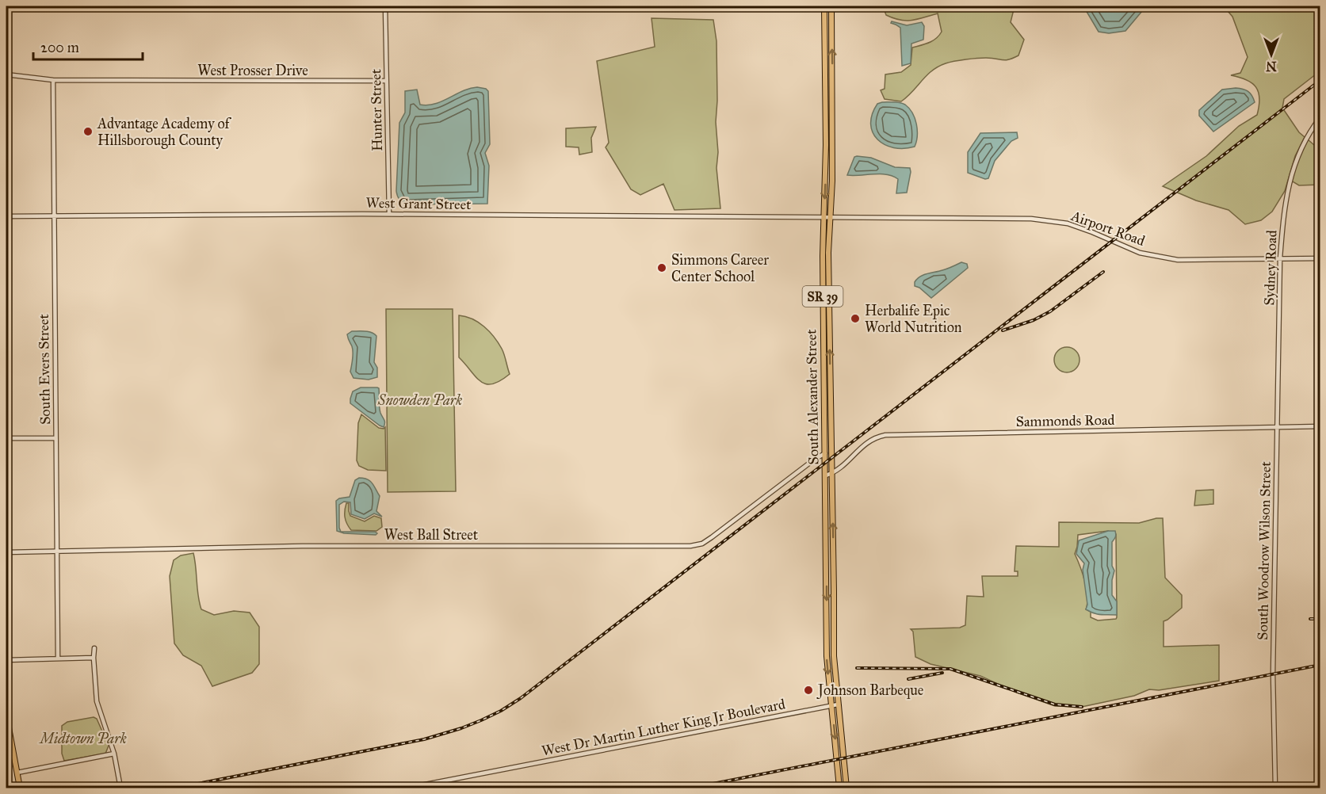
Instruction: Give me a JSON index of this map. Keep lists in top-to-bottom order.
{
  "streets": {
    "main road": ["SR 39", "South Alexander Street"],
    "street": [
      "West Prosser Drive",
      "Hunter Street",
      "West Grant Street",
      "Airport Road",
      "Sydney Road",
      "South Evers Street",
      "Sammonds Road",
      "West Ball Street",
      "South Woodrow Wilson Street",
      "West Dr Martin Luther King Jr Boulevard"
    ]
  },
  "crossings": [
    ["West Prosser Drive", "Hunter Street"],
    ["West Prosser Drive", "South Evers Street"],
    ["Hunter Street", "West Grant Street"],
    ["West Grant Street", "Airport Road"],
    ["West Grant Street", "South Evers Street"],
    ["West Grant Street", "South Alexander Street"],
    ["Airport Road", "Sydney Road"],
    ["Airport Road", "South Alexander Street"],
    ["Sydney Road", "Sammonds Road"],
    ["Sydney Road", "South Woodrow Wilson Street"],
    ["South Evers Street", "West Ball Street"],
    ["South Alexander Street", "Sammonds Road"],
    ["South Alexander Street", "West Ball Street"],
    ["South Alexander Street", "West Dr Martin Luther King Jr Boulevard"],
    ["Sammonds Road", "South Woodrow Wilson Street"]
  ],
  "parks": ["Snowden Park", "Midtown Park"],
  "places": [
    "Advantage Academy of Hillsborough County",
    "Simmons Career Center School",
    "Herbalife Epic World Nutrition",
    "Johnson Barbeque"
  ],
  "scale_bar": "200 m",
  "north": "bottom"
}
